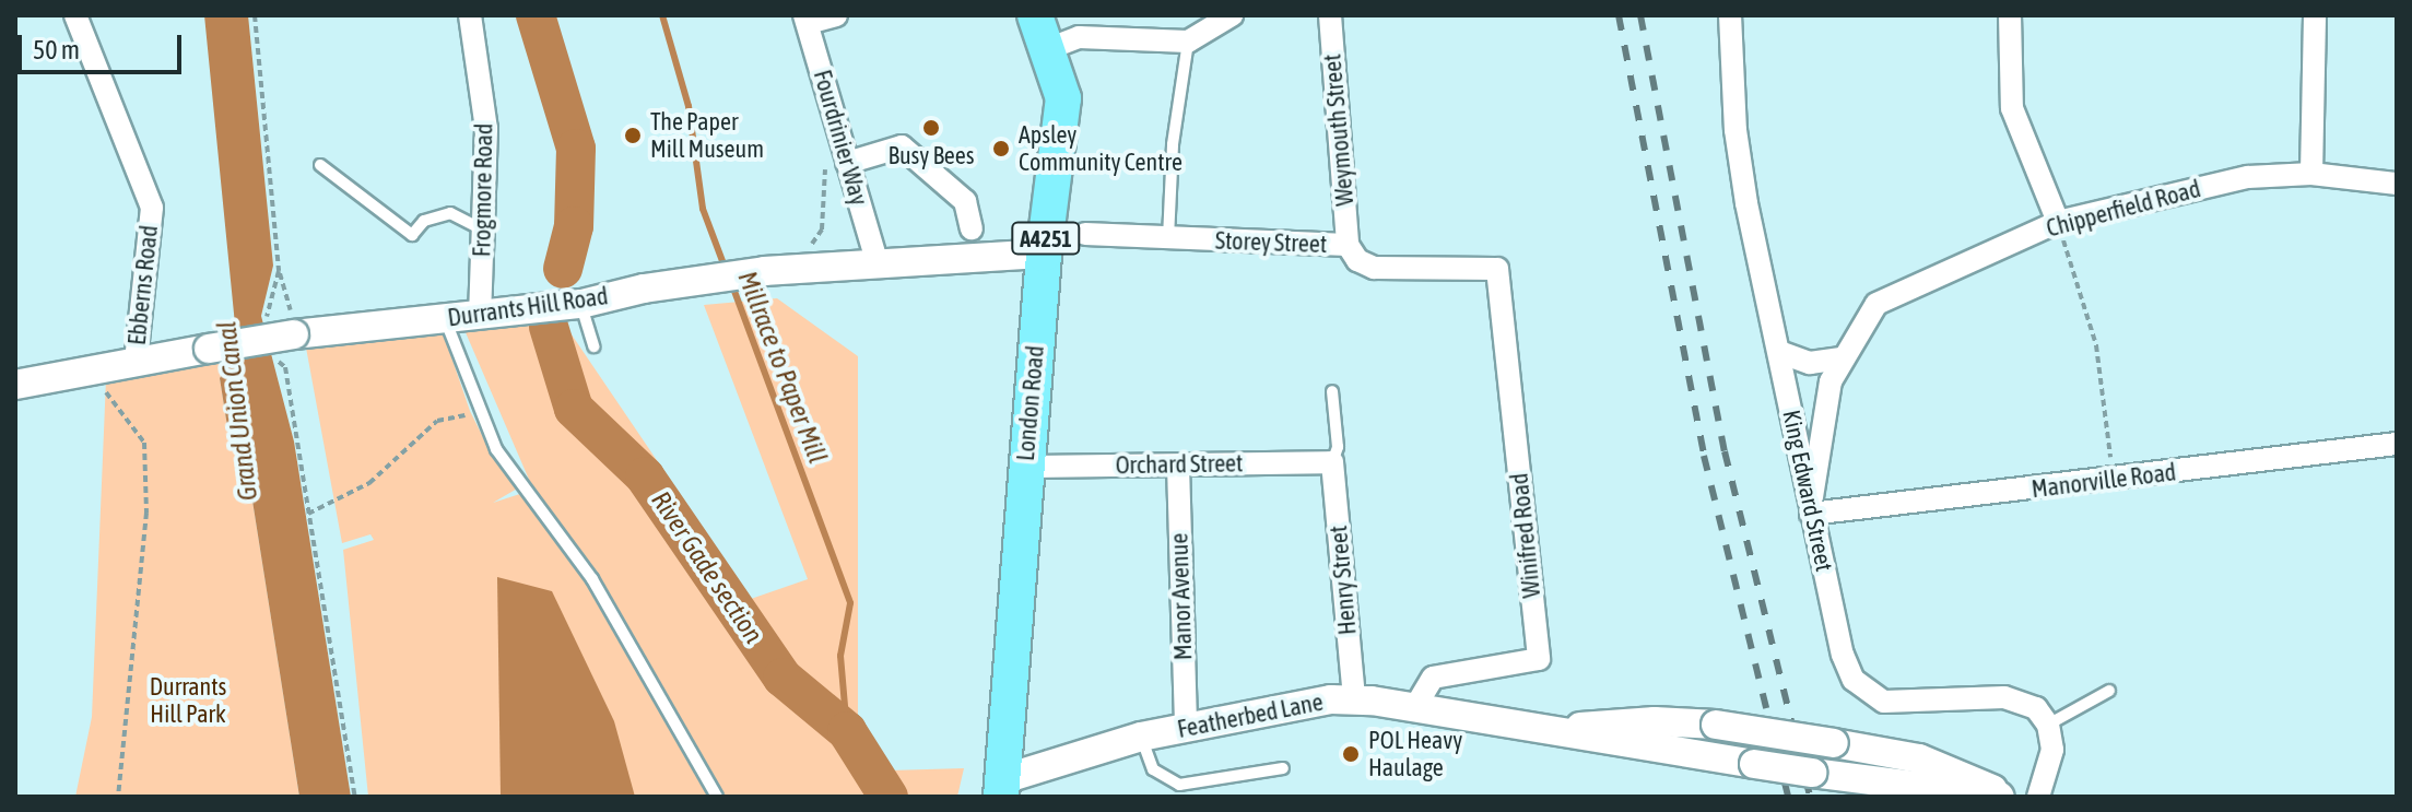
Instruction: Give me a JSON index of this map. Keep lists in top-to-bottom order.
{
  "streets": {
    "main road": ["A4251", "London Road"],
    "street": [
      "Weymouth Street",
      "Fourdrinier Way",
      "Frogmore Road",
      "Chipperfield Road",
      "Storey Street",
      "Ebberns Road",
      "Durrants Hill Road",
      "Orchard Street",
      "Manorville Road",
      "King Edward Street",
      "Winifred Road",
      "Henry Street",
      "Manor Avenue",
      "Featherbed Lane"
    ]
  },
  "crossings": [
    ["Weymouth Street", "Storey Street"],
    ["Fourdrinier Way", "Durrants Hill Road"],
    ["Frogmore Road", "Durrants Hill Road"],
    ["Chipperfield Road", "Manorville Road"],
    ["Chipperfield Road", "King Edward Street"],
    ["Storey Street", "Winifred Road"],
    ["Ebberns Road", "Durrants Hill Road"],
    ["Durrants Hill Road", "London Road"],
    ["London Road", "Orchard Street"],
    ["London Road", "Featherbed Lane"],
    ["Orchard Street", "Henry Street"],
    ["Orchard Street", "Manor Avenue"],
    ["Manorville Road", "King Edward Street"],
    ["Winifred Road", "Featherbed Lane"],
    ["Henry Street", "Featherbed Lane"],
    ["Manor Avenue", "Featherbed Lane"]
  ],
  "water": ["Millrace to Paper Mill", "Grand Union Canal", "River Gade section"],
  "parks": ["Durrants Hill Park"],
  "places": [
    "Busy Bees",
    "The Paper Mill Museum",
    "Apsley Community Centre",
    "POL Heavy Haulage"
  ],
  "scale_bar": "50 m"
}
